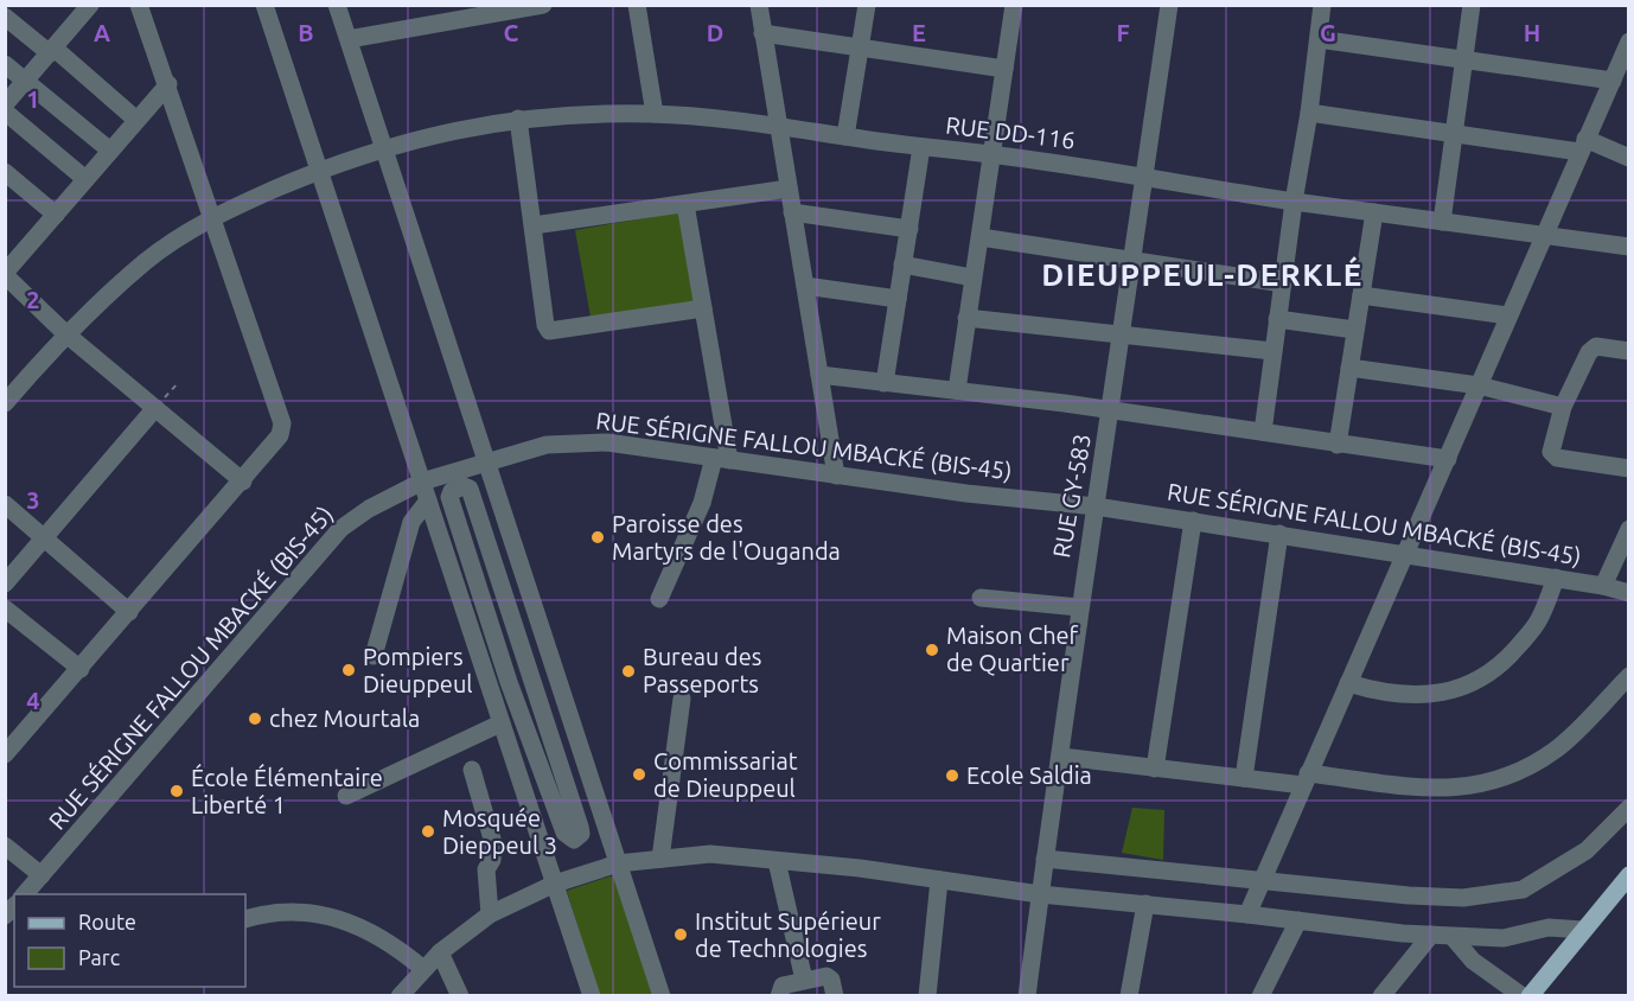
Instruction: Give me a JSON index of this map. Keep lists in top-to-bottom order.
{
  "streets": {
    "street": ["RUE DD-116", "RUE SÉRIGNE FALLOU MBACKÉ (BIS-45)", "RUE GY-583"]
  },
  "crossings": [
    ["RUE DD-116", "RUE GY-583"],
    ["RUE SÉRIGNE FALLOU MBACKÉ (BIS-45)", "RUE GY-583"]
  ],
  "districts": ["DIEUPPEUL-DERKLÉ"],
  "places": [
    "Paroisse des Martyrs de l'Ouganda",
    "Maison Chef de Quartier",
    "Pompiers Dieuppeul",
    "Bureau des Passeports",
    "chez Mourtala",
    "Commissariat de Dieuppeul",
    "Ecole Saldia",
    "École Élémentaire Liberté 1",
    "Mosquée Dieppeul 3",
    "Institut Supérieur de Technologies"
  ],
  "legend": ["Route", "Parc"],
  "grid": {
    "columns": [
      "A",
      "B",
      "C",
      "D",
      "E",
      "F",
      "G",
      "H"
    ],
    "rows": [
      "1",
      "2",
      "3",
      "4"
    ]
  }
}
